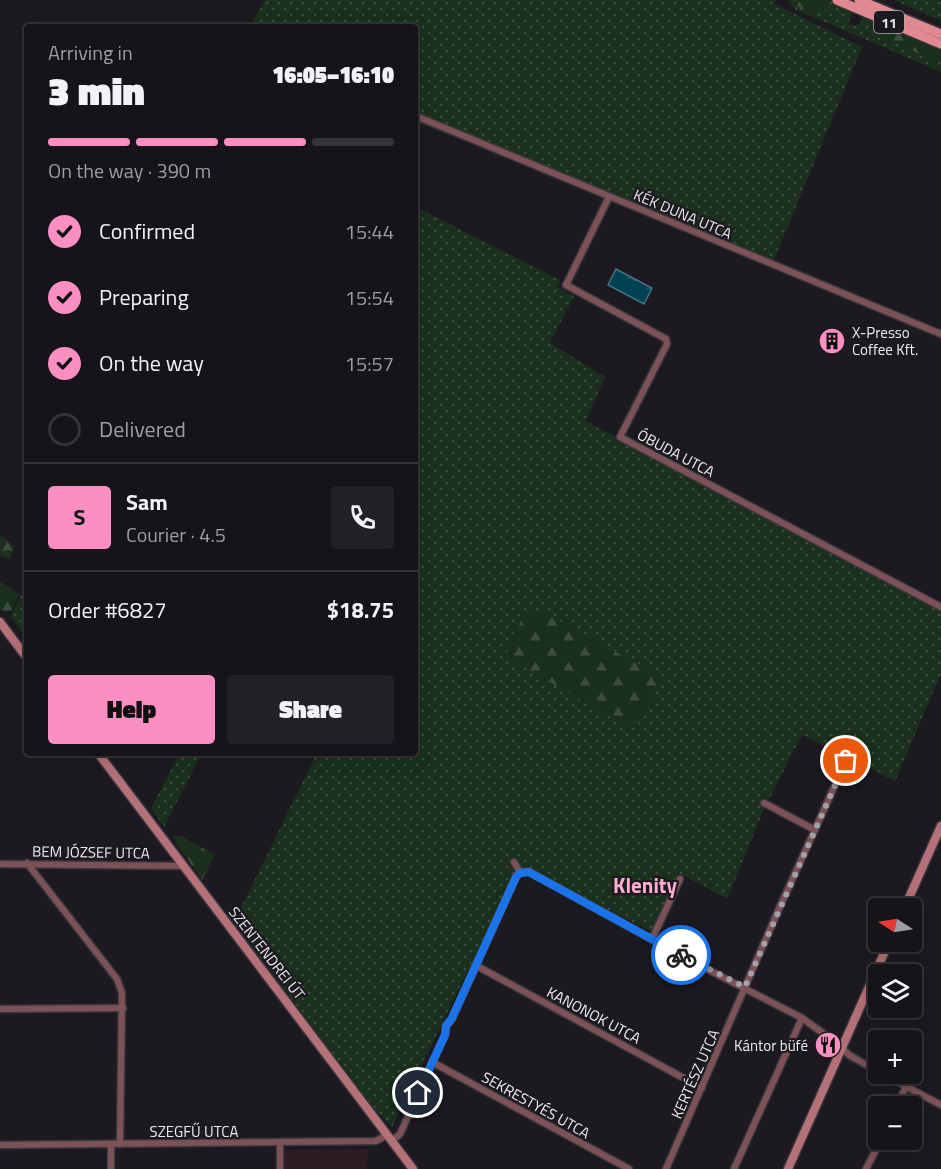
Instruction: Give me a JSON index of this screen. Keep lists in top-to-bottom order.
{
  "streets": {
    "main road": ["11", "SZENTENDREI ÚT"],
    "street": [
      "KÉK DUNA UTCA",
      "ÓBUDA UTCA",
      "BEM JÓZSEF UTCA",
      "KANONOK UTCA",
      "KERTÉSZ UTCA",
      "SEKRESTYÉS UTCA",
      "SZEGFŰ UTCA"
    ]
  },
  "crossings": [
    ["KÉK DUNA UTCA", "ÓBUDA UTCA"],
    ["BEM JÓZSEF UTCA", "SZENTENDREI ÚT"],
    ["SZENTENDREI ÚT", "SZEGFŰ UTCA"],
    ["KANONOK UTCA", "KERTÉSZ UTCA"]
  ],
  "districts": ["Klenity"],
  "places": {
    "building": ["X-Presso Coffee Kft."],
    "restaurant": ["Kántor büfé"]
  },
  "north": "left",
  "page": {
    "heading": ["3 min", "Arriving in", "16:05–16:10"],
    "panel": [
      "Sam",
      "Courier · 4.5",
      "Order #6827",
      "$18.75"
    ],
    "bar": "On the way · 390 m",
    "list": [
      ["Confirmed", "15:44"],
      ["Preparing", "15:54"],
      ["On the way", "15:57"],
      "Delivered"
    ],
    "round": "S",
    "buttons": ["Help", "Share"],
    "map_buttons": ["+", "−"]
  }
}
